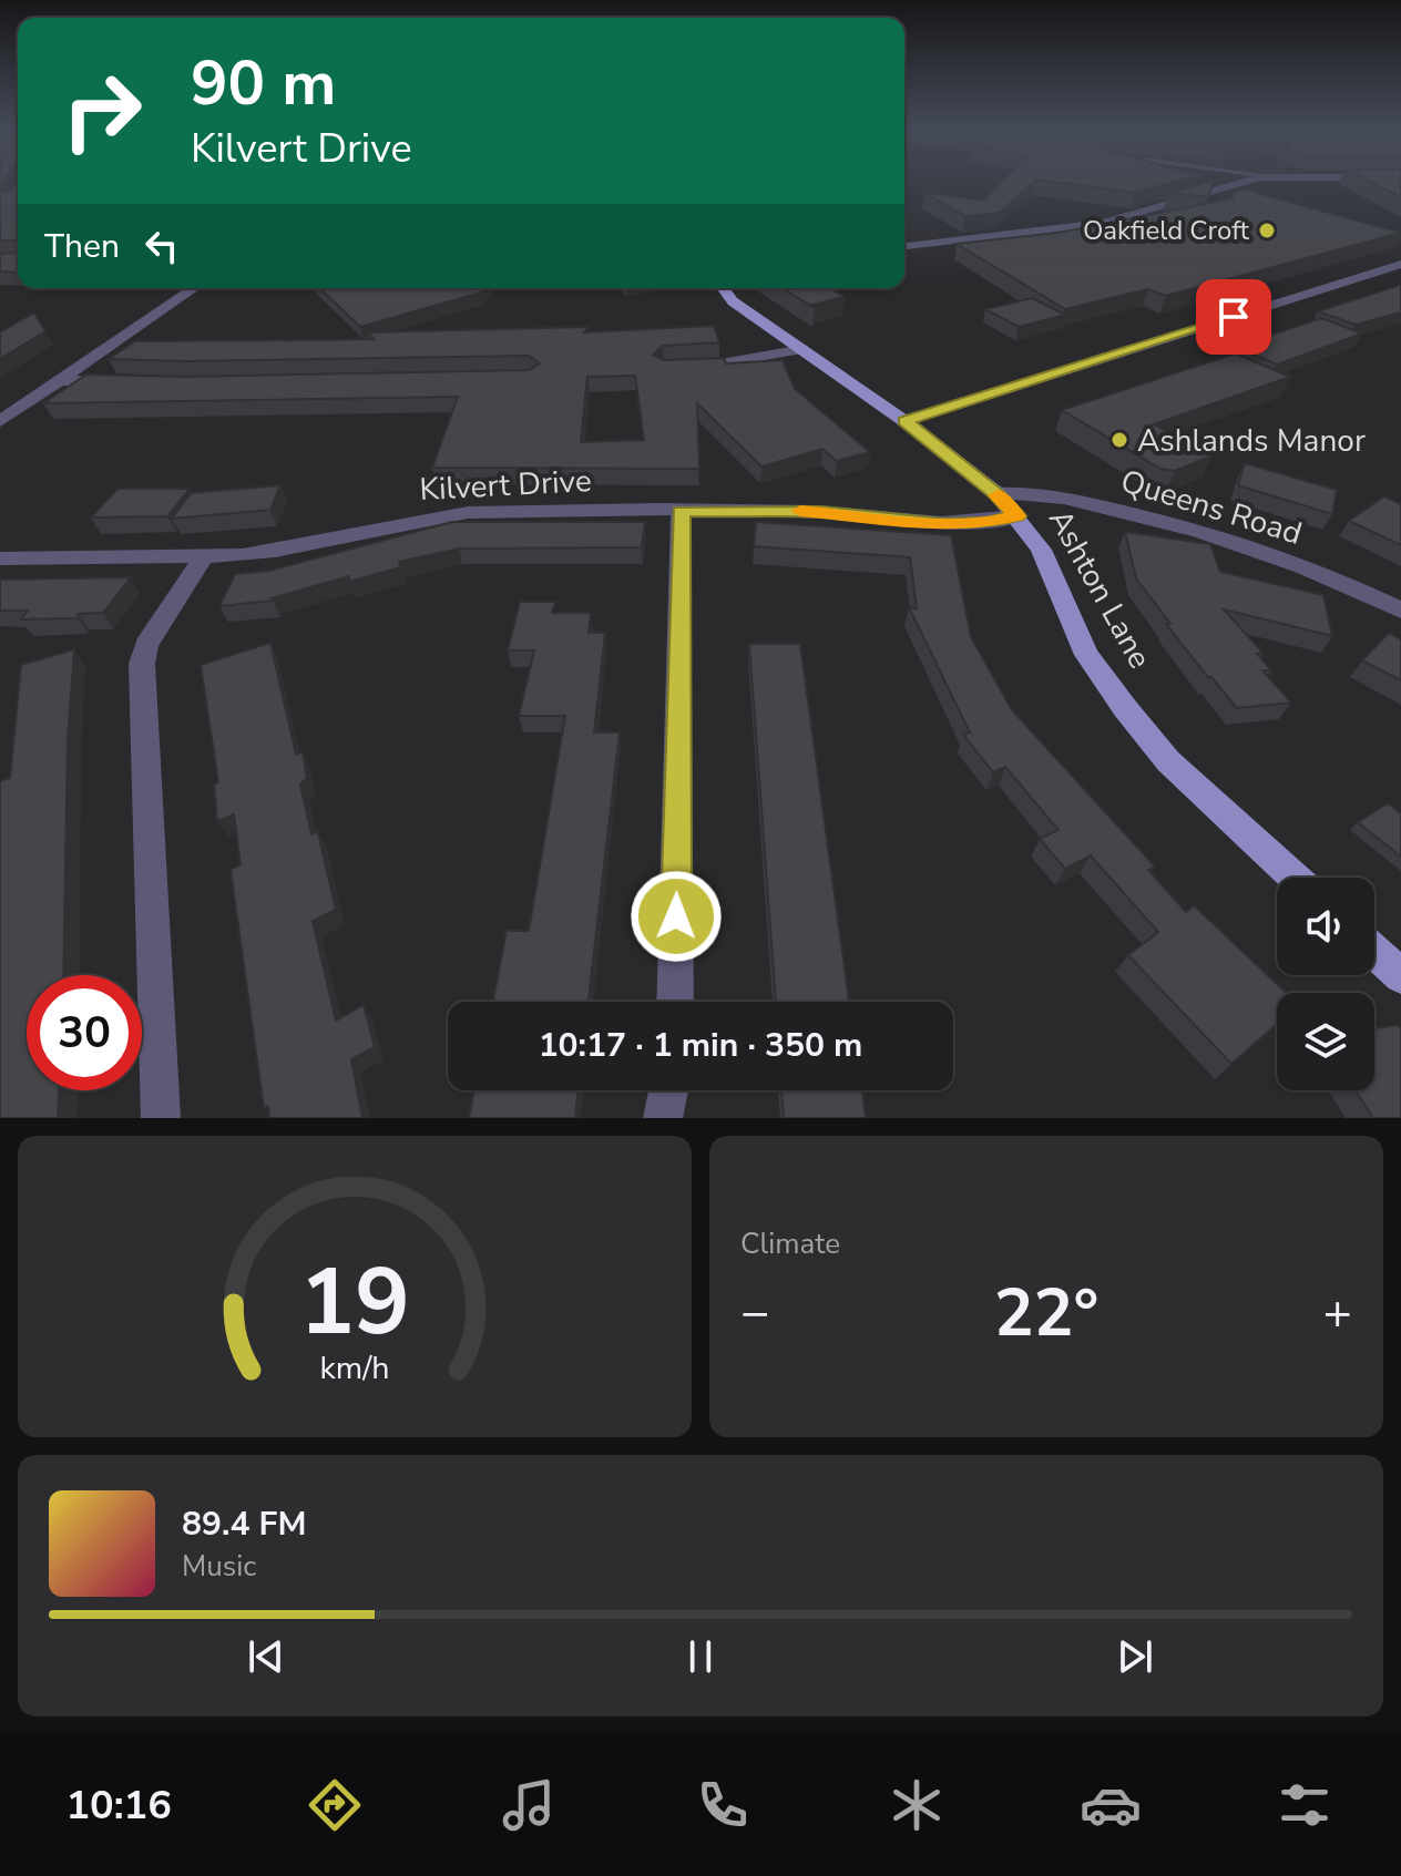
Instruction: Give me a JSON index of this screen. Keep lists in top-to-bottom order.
{
  "streets": {
    "main road": ["Ashton Lane"],
    "street": ["Kilvert Drive", "Queens Road"]
  },
  "crossings": [
    ["Kilvert Drive", "Ashton Lane"],
    ["Queens Road", "Ashton Lane"]
  ],
  "places": ["Oakfield Croft", "Ashlands Manor"],
  "page": {
    "turn": ["90 m", "Kilvert Drive"],
    "then": "Then",
    "limit": "30",
    "trip": "10:17 · 1 min · 350 m",
    "tile": "Climate",
    "heat": ["−", "22°", "+"],
    "song": ["89.4 FM", "Music"],
    "tabs": "10:16",
    "gauge": ["19", "km/h"]
  }
}
